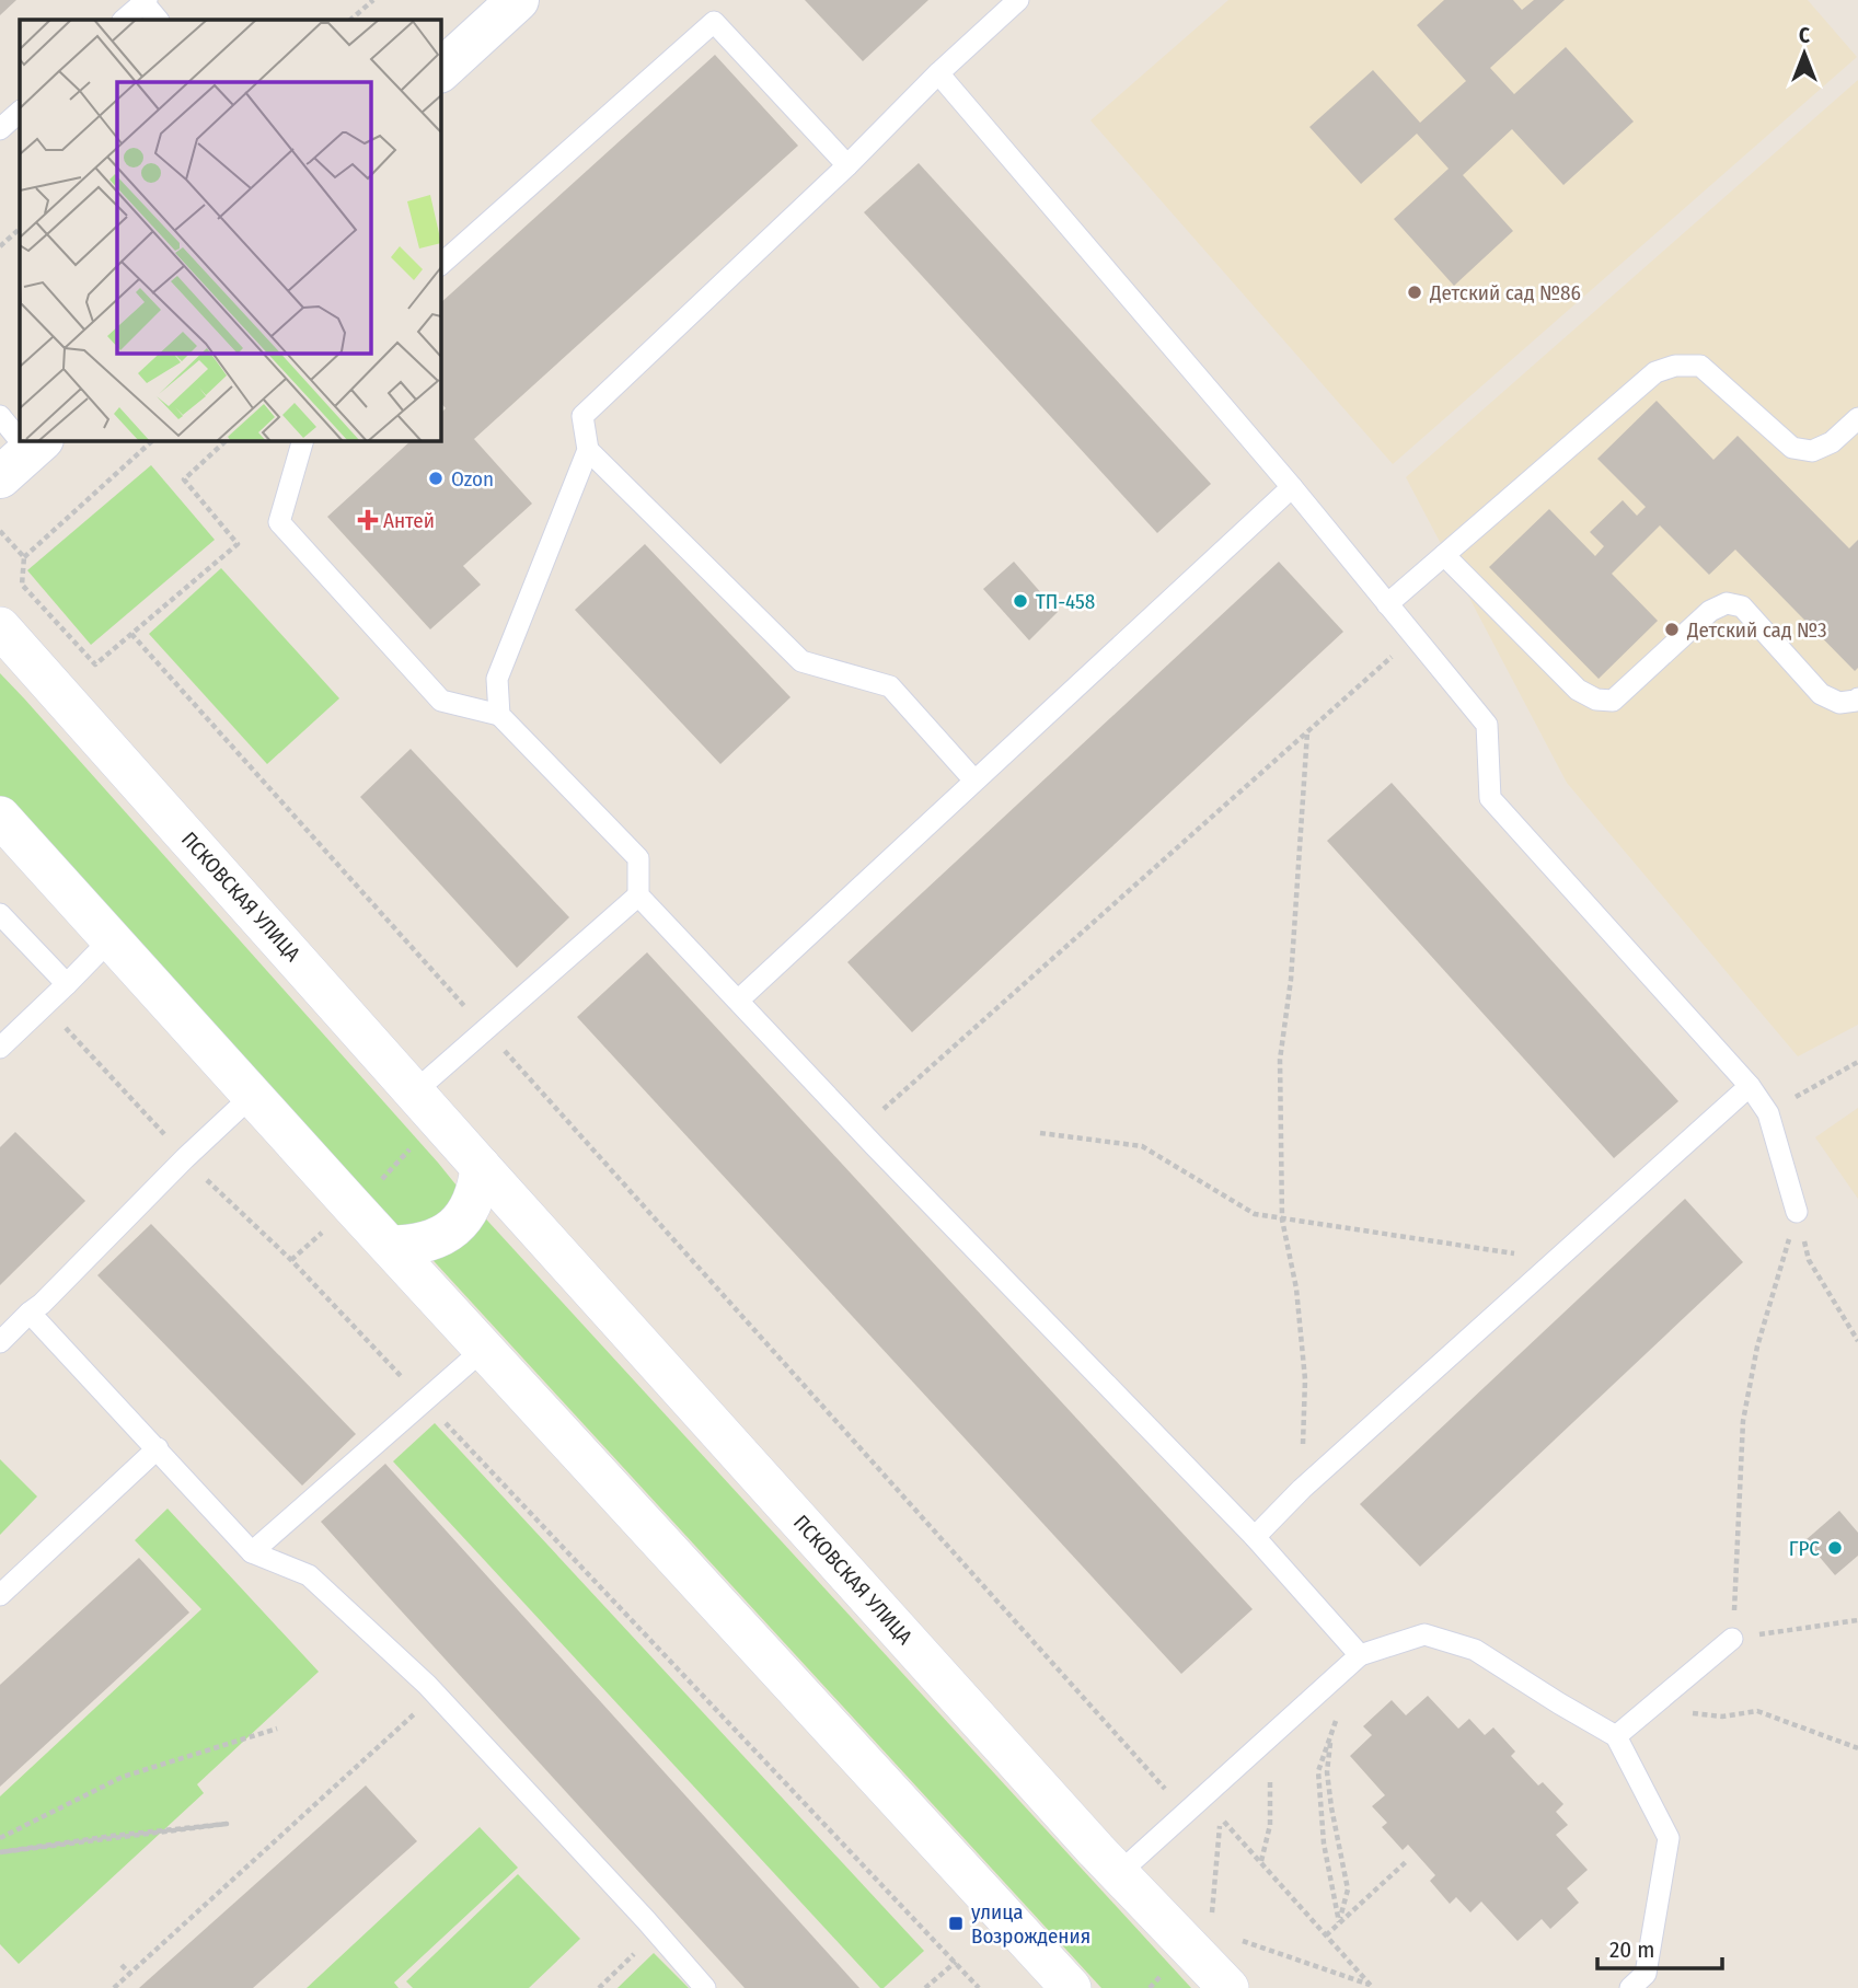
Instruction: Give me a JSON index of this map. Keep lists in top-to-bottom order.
{
  "streets": {
    "street": ["ПСКОВСКАЯ УЛИЦА"]
  },
  "places": {
    "other": [
      "Детский сад №86",
      "Ozon",
      "ТП-458",
      "Детский сад №3",
      "ГРС"
    ],
    "health": ["Антей"],
    "transit": ["улица Возрождения"]
  },
  "scale_bar": "20 m",
  "north": "top"
}
